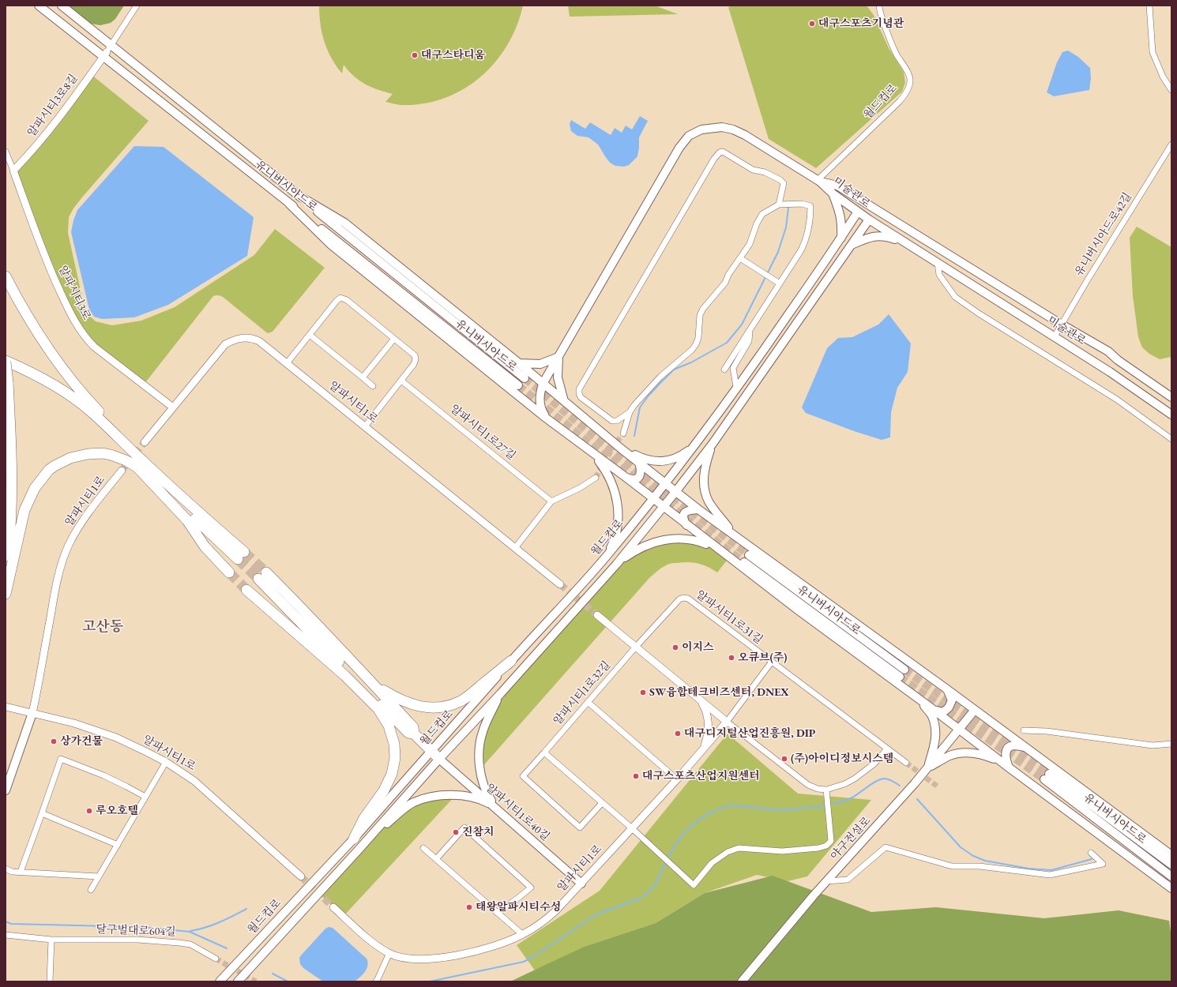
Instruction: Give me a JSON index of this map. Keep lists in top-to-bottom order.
{
  "streets": {
    "main road": [
      "월드컵로",
      "유니버시아드로",
      "미술관로",
      "알파시티1로",
      "알파시티1로40길",
      "야구전설로"
    ],
    "street": [
      "알파시티3로8길",
      "유니버시아드로42길",
      "알파시티3로",
      "알파시티1로27길",
      "알파시티1로31길",
      "알파시티1로32길",
      "달구벌대로604길"
    ]
  },
  "crossings": [
    ["월드컵로", "미술관로"],
    ["월드컵로", "알파시티1로40길"],
    ["알파시티3로8길", "유니버시아드로"],
    ["알파시티3로8길", "알파시티3로"],
    ["미술관로", "유니버시아드로42길"],
    ["알파시티3로", "알파시티1로"],
    ["알파시티1로", "알파시티1로40길"],
    ["알파시티1로31길", "알파시티1로32길"]
  ],
  "districts": ["고산동"],
  "places": [
    "대구스포츠기념관",
    "대구스타디움",
    "이지스",
    "오큐브(주)",
    "SW융합테크비즈센터, DNEX",
    "대구디지털산업진흥원, DIP",
    "상가건물",
    "(주)아이디정보시스템",
    "대구스포츠산업지원센터",
    "루오호텔",
    "진참치",
    "태왕알파시티수성"
  ]
}
